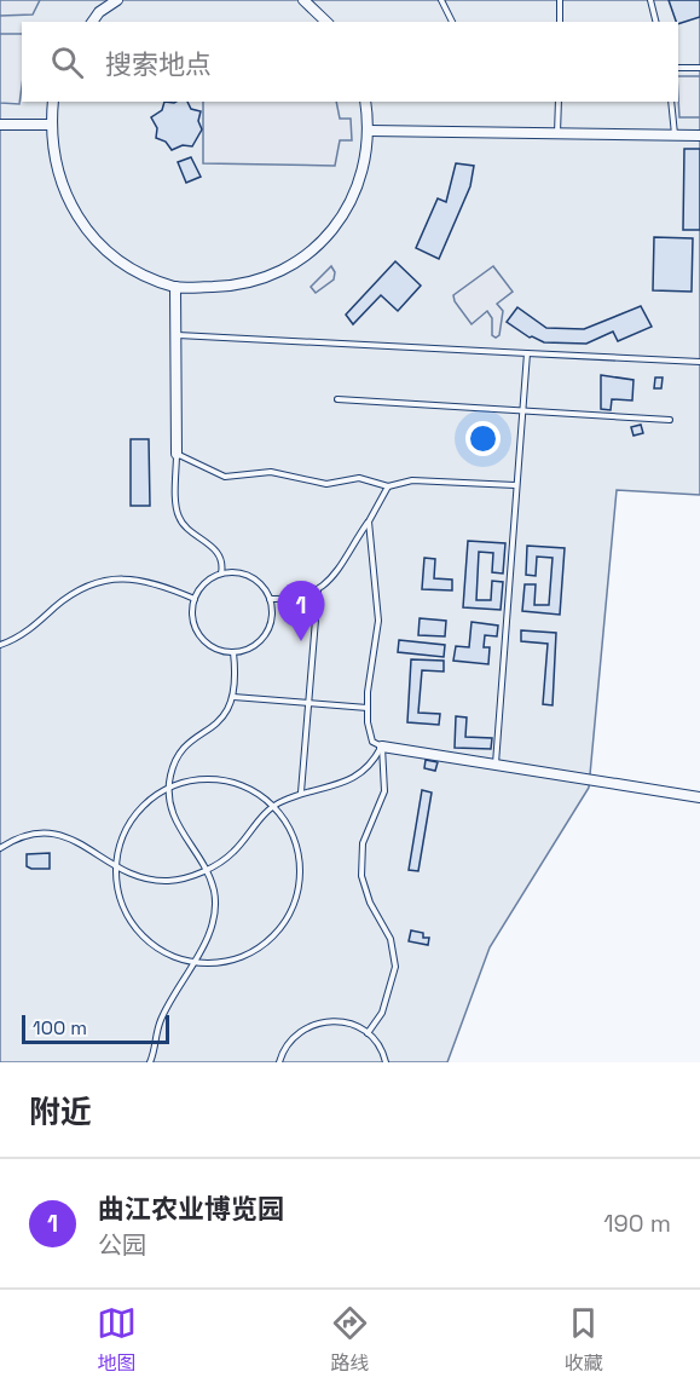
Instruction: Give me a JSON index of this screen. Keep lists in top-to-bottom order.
{
  "scale_bar": "100 m",
  "page": {
    "search": "搜索地点",
    "pins": "1",
    "scale": "100 m",
    "heading": "附近",
    "list": [
      {
        "mark": "1",
        "name": "曲江农业博览园",
        "note": "公园",
        "value": "190 m"
      }
    ],
    "nav": ["地图", "路线", "收藏"]
  }
}
